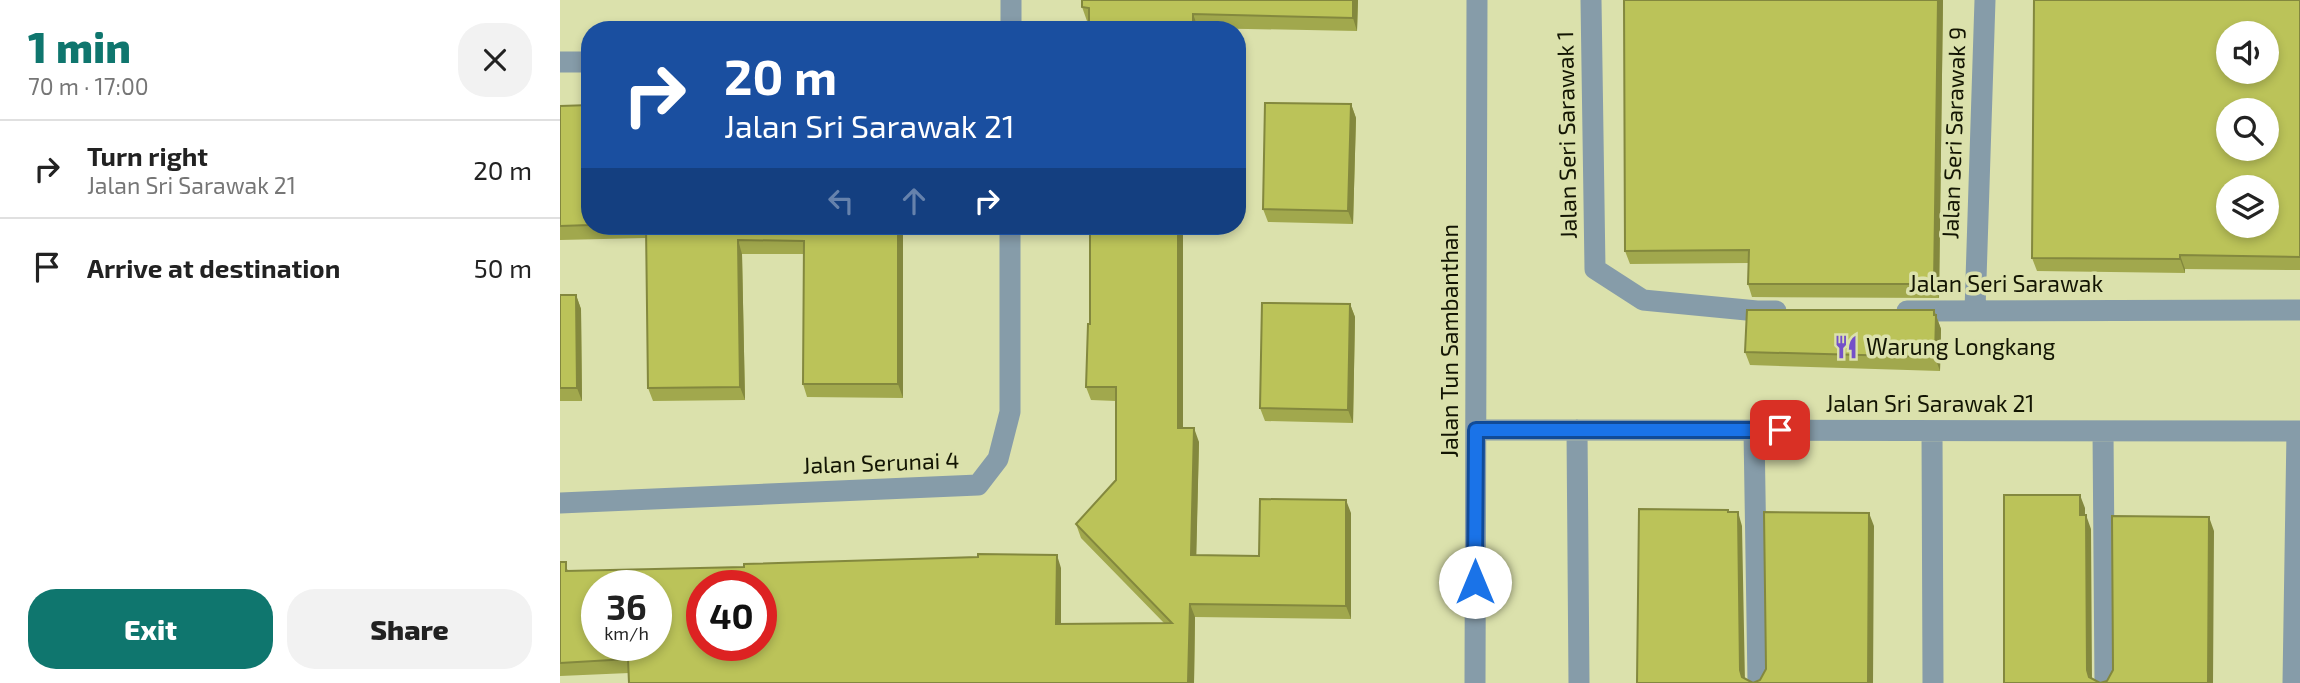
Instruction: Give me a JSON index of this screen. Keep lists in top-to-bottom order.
{
  "streets": {
    "street": [
      "Jalan Seri Sarawak 9",
      "Jalan Seri Sarawak 1",
      "Jalan Seri Sarawak",
      "Jalan Tun Sambanthan",
      "Jalan Sri Sarawak 21",
      "Jalan Serunai 4"
    ]
  },
  "crossings": [
    ["Jalan Seri Sarawak 9", "Jalan Seri Sarawak"],
    ["Jalan Tun Sambanthan", "Jalan Sri Sarawak 21"]
  ],
  "places": {
    "restaurant": ["Warung Longkang"]
  },
  "page": {
    "heading": ["1 min", "70 m · 17:00"],
    "turn": ["20 m", "Jalan Sri Sarawak 21"],
    "list": [
      {
        "name": "Turn right",
        "note": "Jalan Sri Sarawak 21",
        "value": "20 m"
      },
      {
        "name": "Arrive at destination",
        "value": "50 m"
      }
    ],
    "speed": "36 km/h",
    "limit": "40",
    "buttons": ["Exit", "Share"]
  }
}
